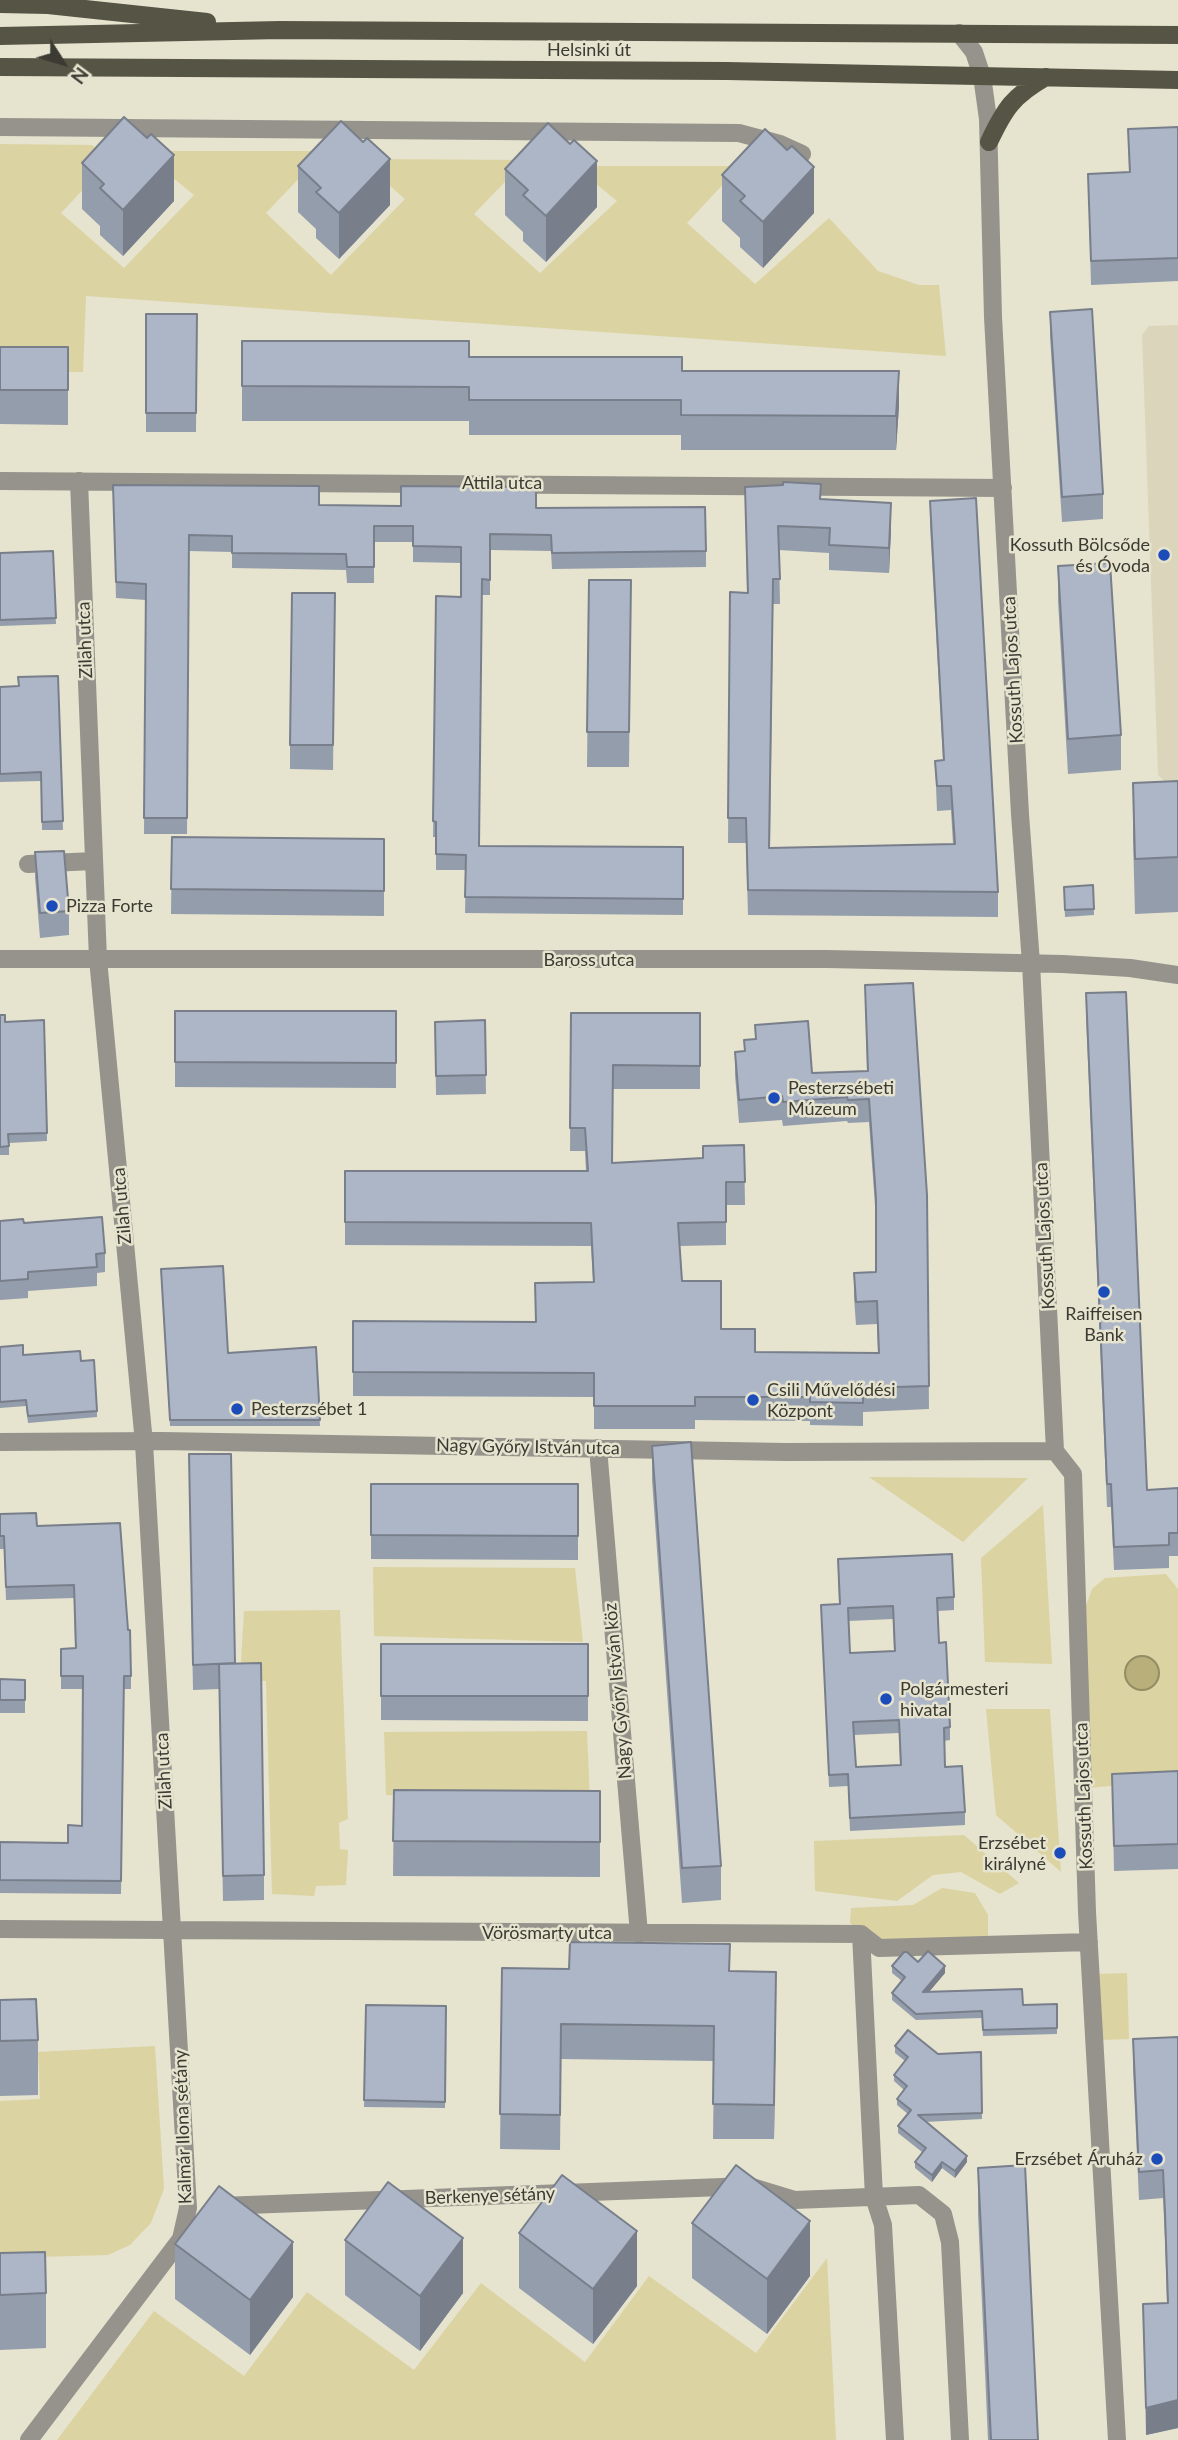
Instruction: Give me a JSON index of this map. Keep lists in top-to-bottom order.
{
  "streets": {
    "main road": ["Helsinki út"],
    "street": [
      "Attila utca",
      "Zilah utca",
      "Kossuth Lajos utca",
      "Baross utca",
      "Nagy Győry István utca",
      "Nagy Győry István köz",
      "Vörösmarty utca",
      "Kalmár Ilona sétány",
      "Berkenye sétány"
    ]
  },
  "crossings": [
    ["Helsinki út", "Kossuth Lajos utca"],
    ["Attila utca", "Zilah utca"],
    ["Attila utca", "Kossuth Lajos utca"],
    ["Zilah utca", "Baross utca"],
    ["Zilah utca", "Nagy Győry István utca"],
    ["Zilah utca", "Vörösmarty utca"],
    ["Zilah utca", "Kalmár Ilona sétány"],
    ["Kossuth Lajos utca", "Baross utca"],
    ["Kossuth Lajos utca", "Nagy Győry István utca"],
    ["Kossuth Lajos utca", "Vörösmarty utca"],
    ["Nagy Győry István utca", "Nagy Győry István köz"],
    ["Nagy Győry István köz", "Vörösmarty utca"],
    ["Vörösmarty utca", "Kalmár Ilona sétány"],
    ["Kalmár Ilona sétány", "Berkenye sétány"]
  ],
  "places": [
    "Kossuth Bölcsőde és Óvoda",
    "Pizza Forte",
    "Pesterzsébeti Múzeum",
    "Raiffeisen Bank",
    "Csili Művelődési Központ",
    "Pesterzsébet 1",
    "Polgármesteri hivatal",
    "Erzsébet királyné",
    "Erzsébet Áruház"
  ],
  "north": "bottom right"
}
